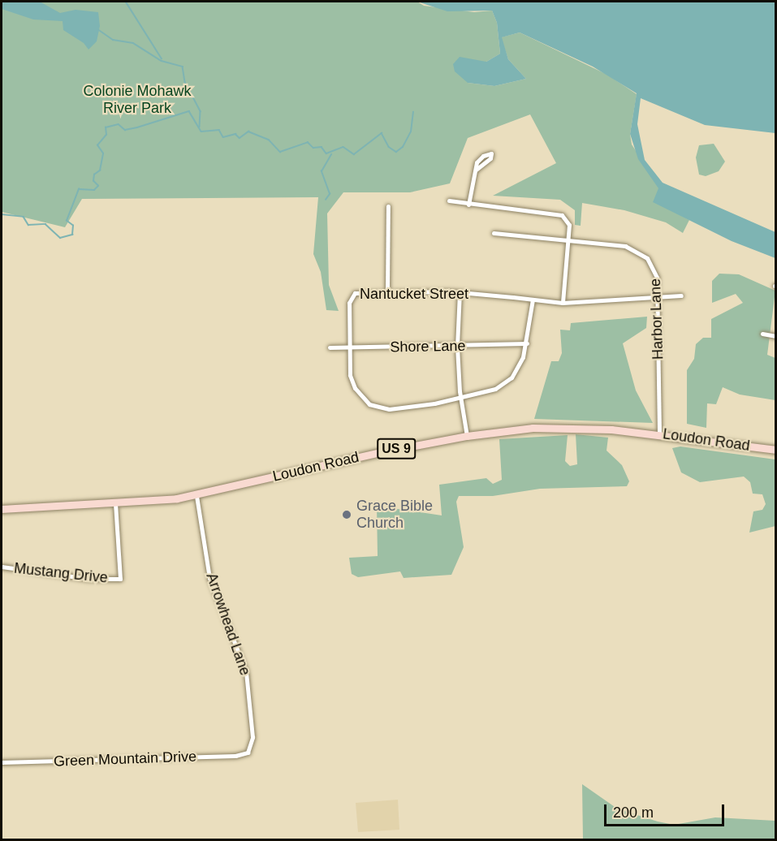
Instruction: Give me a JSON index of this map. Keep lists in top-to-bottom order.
{
  "streets": {
    "main road": ["Loudon Road", "US 9"],
    "street": [
      "Nantucket Street",
      "Harbor Lane",
      "Shore Lane",
      "Mustang Drive",
      "Arrowhead Lane",
      "Green Mountain Drive"
    ]
  },
  "crossings": [
    ["Nantucket Street", "Harbor Lane"],
    ["Nantucket Street", "Shore Lane"],
    ["Harbor Lane", "Loudon Road"],
    ["Loudon Road", "Mustang Drive"],
    ["Loudon Road", "Arrowhead Lane"],
    ["Arrowhead Lane", "Green Mountain Drive"]
  ],
  "parks": ["Colonie Mohawk River Park"],
  "places": ["Grace Bible Church"],
  "scale_bar": "200 m"
}
